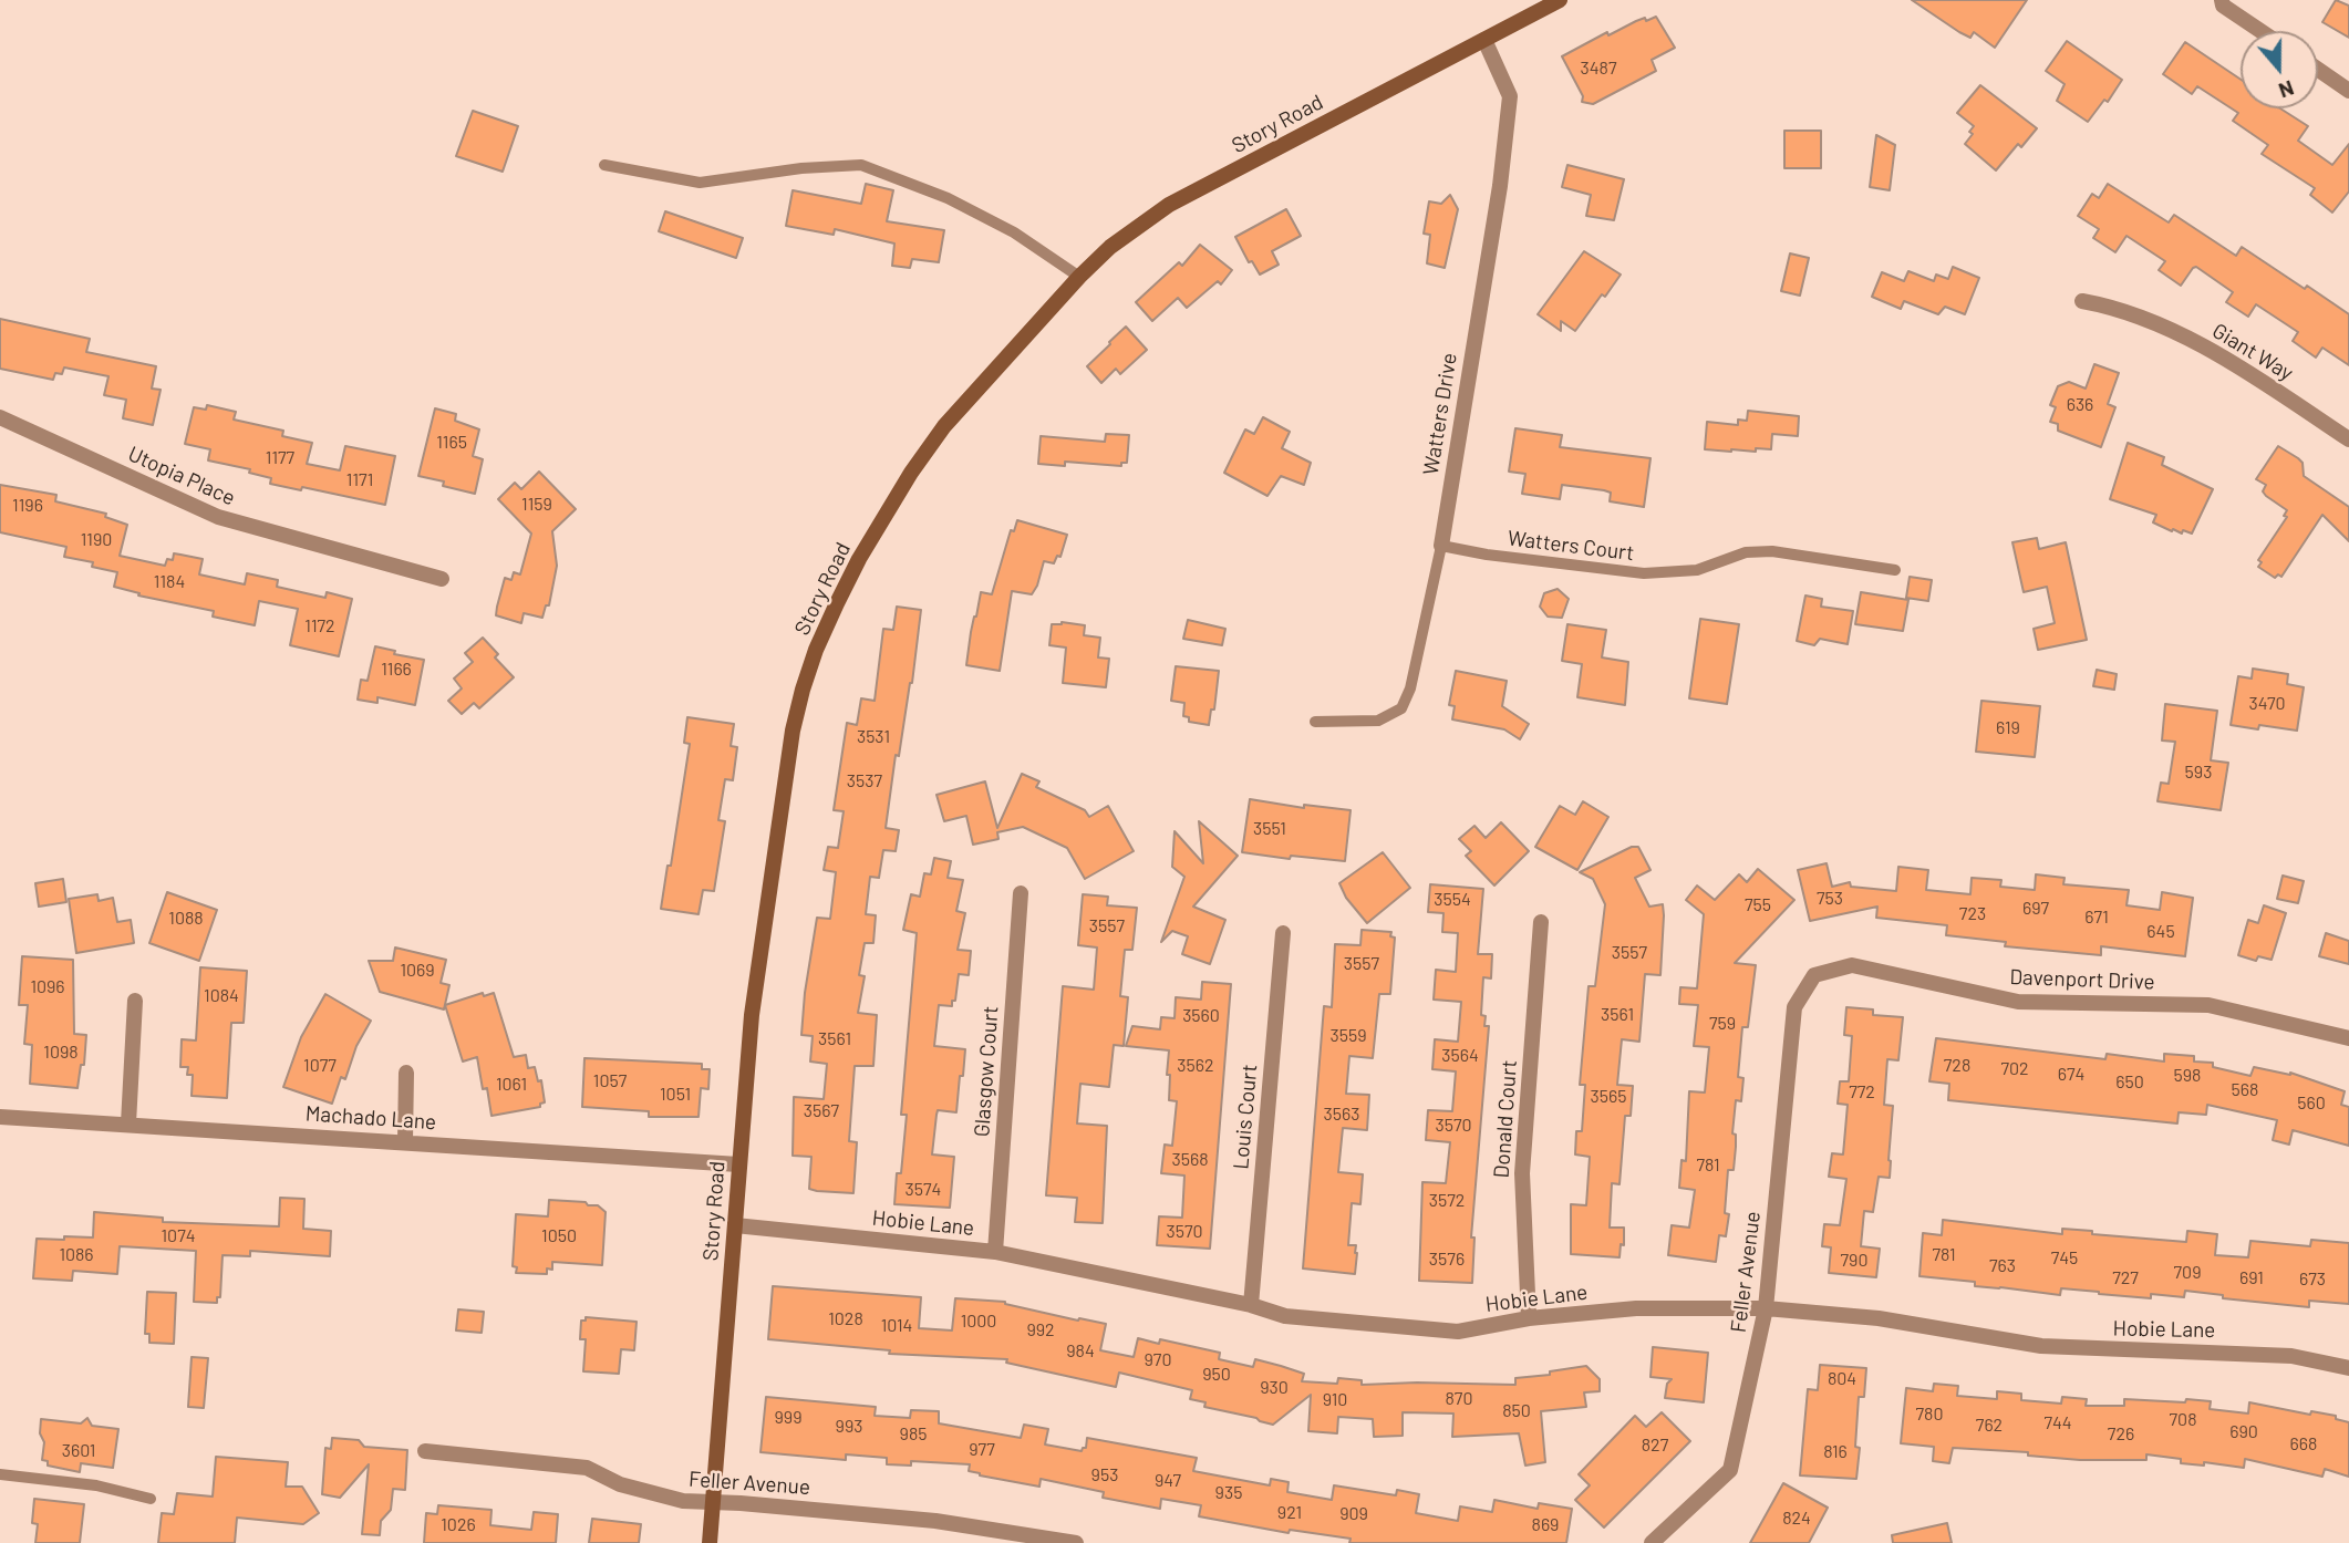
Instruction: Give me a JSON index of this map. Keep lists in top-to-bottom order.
{
  "streets": {
    "street": [
      "Story Road",
      "Giant Way",
      "Watters Drive",
      "Utopia Place",
      "Davenport Drive",
      "Glasgow Court",
      "Louis Court",
      "Machado Lane",
      "Donald Court",
      "Hobie Lane",
      "Feller Avenue"
    ],
    "lane": ["Watters Court"]
  },
  "crossings": [
    ["Story Road", "Watters Drive"],
    ["Story Road", "Machado Lane"],
    ["Story Road", "Hobie Lane"],
    ["Story Road", "Feller Avenue"],
    ["Watters Drive", "Watters Court"],
    ["Davenport Drive", "Feller Avenue"],
    ["Glasgow Court", "Hobie Lane"],
    ["Louis Court", "Hobie Lane"],
    ["Donald Court", "Hobie Lane"],
    ["Hobie Lane", "Feller Avenue"]
  ],
  "house_numbers": [
    "3487",
    "636",
    "1165",
    "1177",
    "1171",
    "1159",
    "1196",
    "1190",
    "1184",
    "1172",
    "1166",
    "3470",
    "619",
    "3531",
    "593",
    "3537",
    "3551",
    "753",
    "3554",
    "755",
    "697",
    "723",
    "671",
    "1088",
    "3557",
    "645",
    "3557",
    "3557",
    "1069",
    "1096",
    "1084",
    "3561",
    "3560",
    "759",
    "3559",
    "3561",
    "1098",
    "3564",
    "1077",
    "3562",
    "728",
    "702",
    "674",
    "598",
    "1057",
    "650",
    "1061",
    "568",
    "772",
    "1051",
    "3565",
    "560",
    "3567",
    "3563",
    "3570",
    "3568",
    "781",
    "3574",
    "3572",
    "3570",
    "1074",
    "1050",
    "1086",
    "781",
    "745",
    "3576",
    "790",
    "763",
    "709",
    "727",
    "691",
    "673",
    "1028",
    "1000",
    "1014",
    "992",
    "984",
    "970",
    "950",
    "804",
    "930",
    "870",
    "910",
    "850",
    "780",
    "999",
    "708",
    "744",
    "762",
    "993",
    "690",
    "985",
    "726",
    "668",
    "827",
    "977",
    "3601",
    "816",
    "953",
    "947",
    "935",
    "921",
    "909",
    "824",
    "1026",
    "869"
  ],
  "north": "bottom"
}
